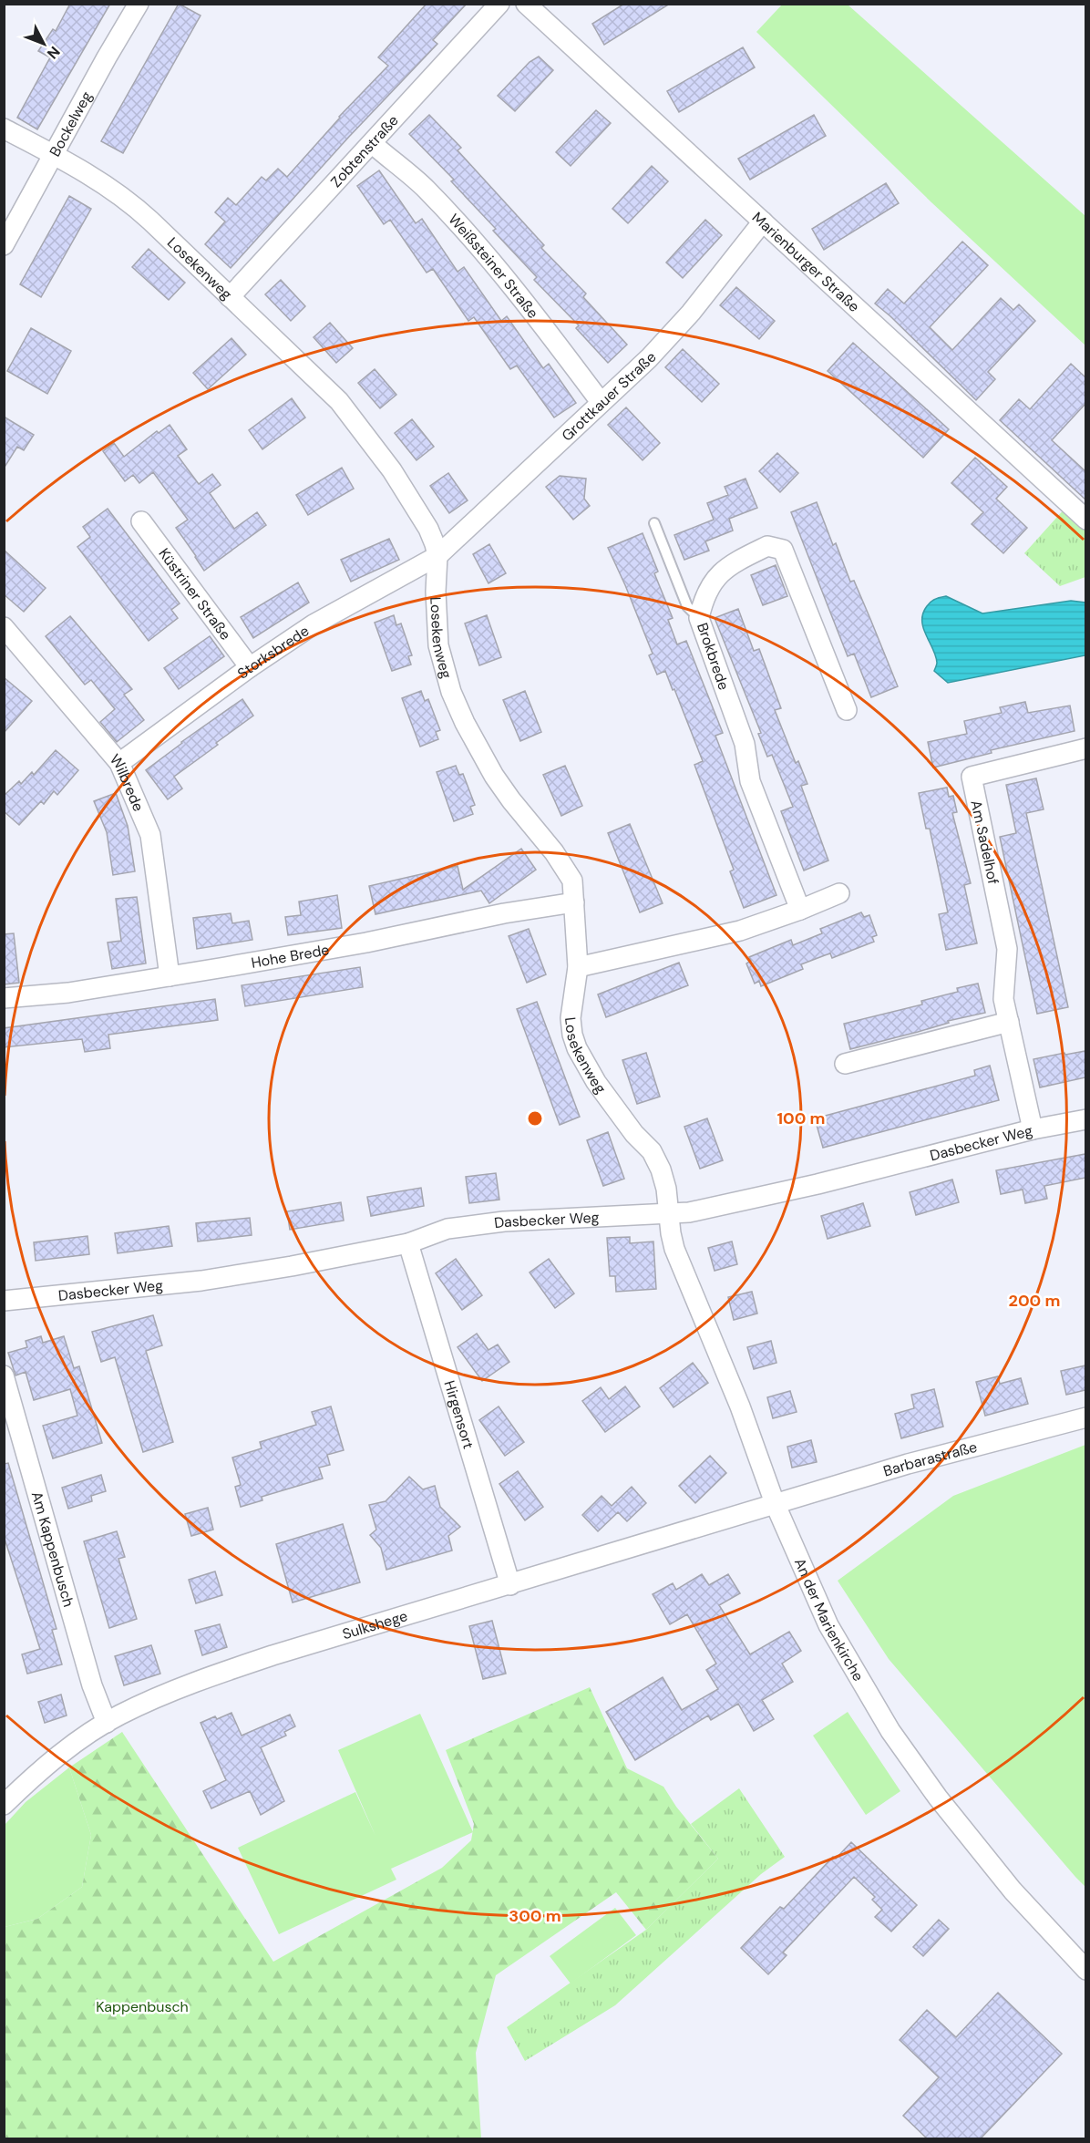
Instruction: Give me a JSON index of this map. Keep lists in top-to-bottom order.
{
  "streets": {
    "street": [
      "Bockelweg",
      "Zobtenstraße",
      "Marienburger Straße",
      "Weißsteiner Straße",
      "Losekenweg",
      "Grottkauer Straße",
      "Küstriner Straße",
      "Storksbrede",
      "Brokbrede",
      "Wilbrede",
      "Am Sadelhof",
      "Hohe Brede",
      "Dasbecker Weg",
      "Hirgensort",
      "Barbarastraße",
      "Am Kappenbusch",
      "An der Marienkirche",
      "Sulkshege"
    ]
  },
  "crossings": [
    ["Bockelweg", "Losekenweg"],
    ["Zobtenstraße", "Weißsteiner Straße"],
    ["Zobtenstraße", "Losekenweg"],
    ["Marienburger Straße", "Grottkauer Straße"],
    ["Weißsteiner Straße", "Grottkauer Straße"],
    ["Losekenweg", "Grottkauer Straße"],
    ["Losekenweg", "Storksbrede"],
    ["Losekenweg", "Hohe Brede"],
    ["Losekenweg", "Dasbecker Weg"],
    ["Losekenweg", "An der Marienkirche"],
    ["Grottkauer Straße", "Storksbrede"],
    ["Küstriner Straße", "Storksbrede"],
    ["Storksbrede", "Wilbrede"],
    ["Wilbrede", "Hohe Brede"],
    ["Am Sadelhof", "Dasbecker Weg"],
    ["Dasbecker Weg", "Hirgensort"],
    ["Dasbecker Weg", "An der Marienkirche"],
    ["Hirgensort", "Sulkshege"],
    ["Barbarastraße", "An der Marienkirche"],
    ["Barbarastraße", "Sulkshege"],
    ["Am Kappenbusch", "Sulkshege"],
    ["An der Marienkirche", "Sulkshege"]
  ],
  "parks": ["Kappenbusch"],
  "north": "bottom right",
  "rings": ["100 m", "200 m", "300 m"]
}
